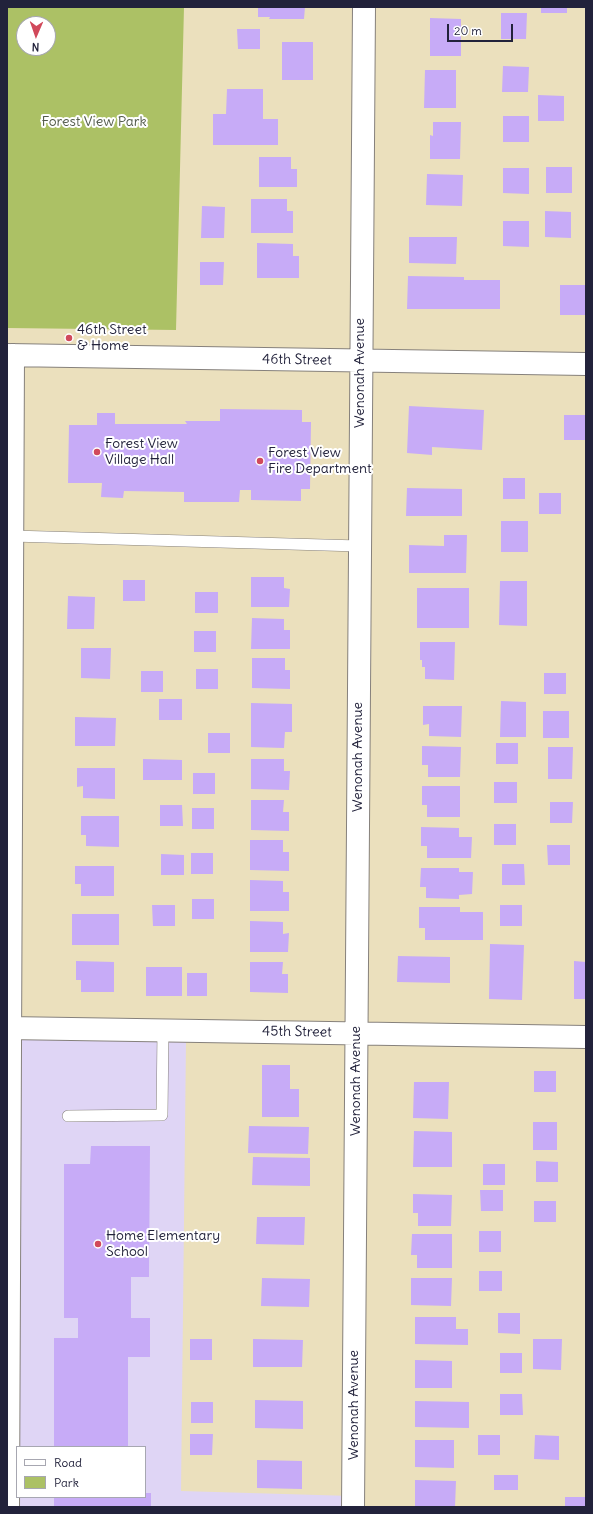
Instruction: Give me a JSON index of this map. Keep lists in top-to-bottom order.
{
  "streets": {
    "street": ["46th Street", "Wenonah Avenue", "45th Street"]
  },
  "crossings": [
    ["46th Street", "Wenonah Avenue"],
    ["Wenonah Avenue", "45th Street"]
  ],
  "parks": ["Forest View Park"],
  "places": [
    "46th Street & Home",
    "Forest View Village Hall",
    "Forest View Fire Department",
    "Home Elementary School"
  ],
  "legend": ["Road", "Park"],
  "scale_bar": "20 m",
  "north": "bottom"
}
